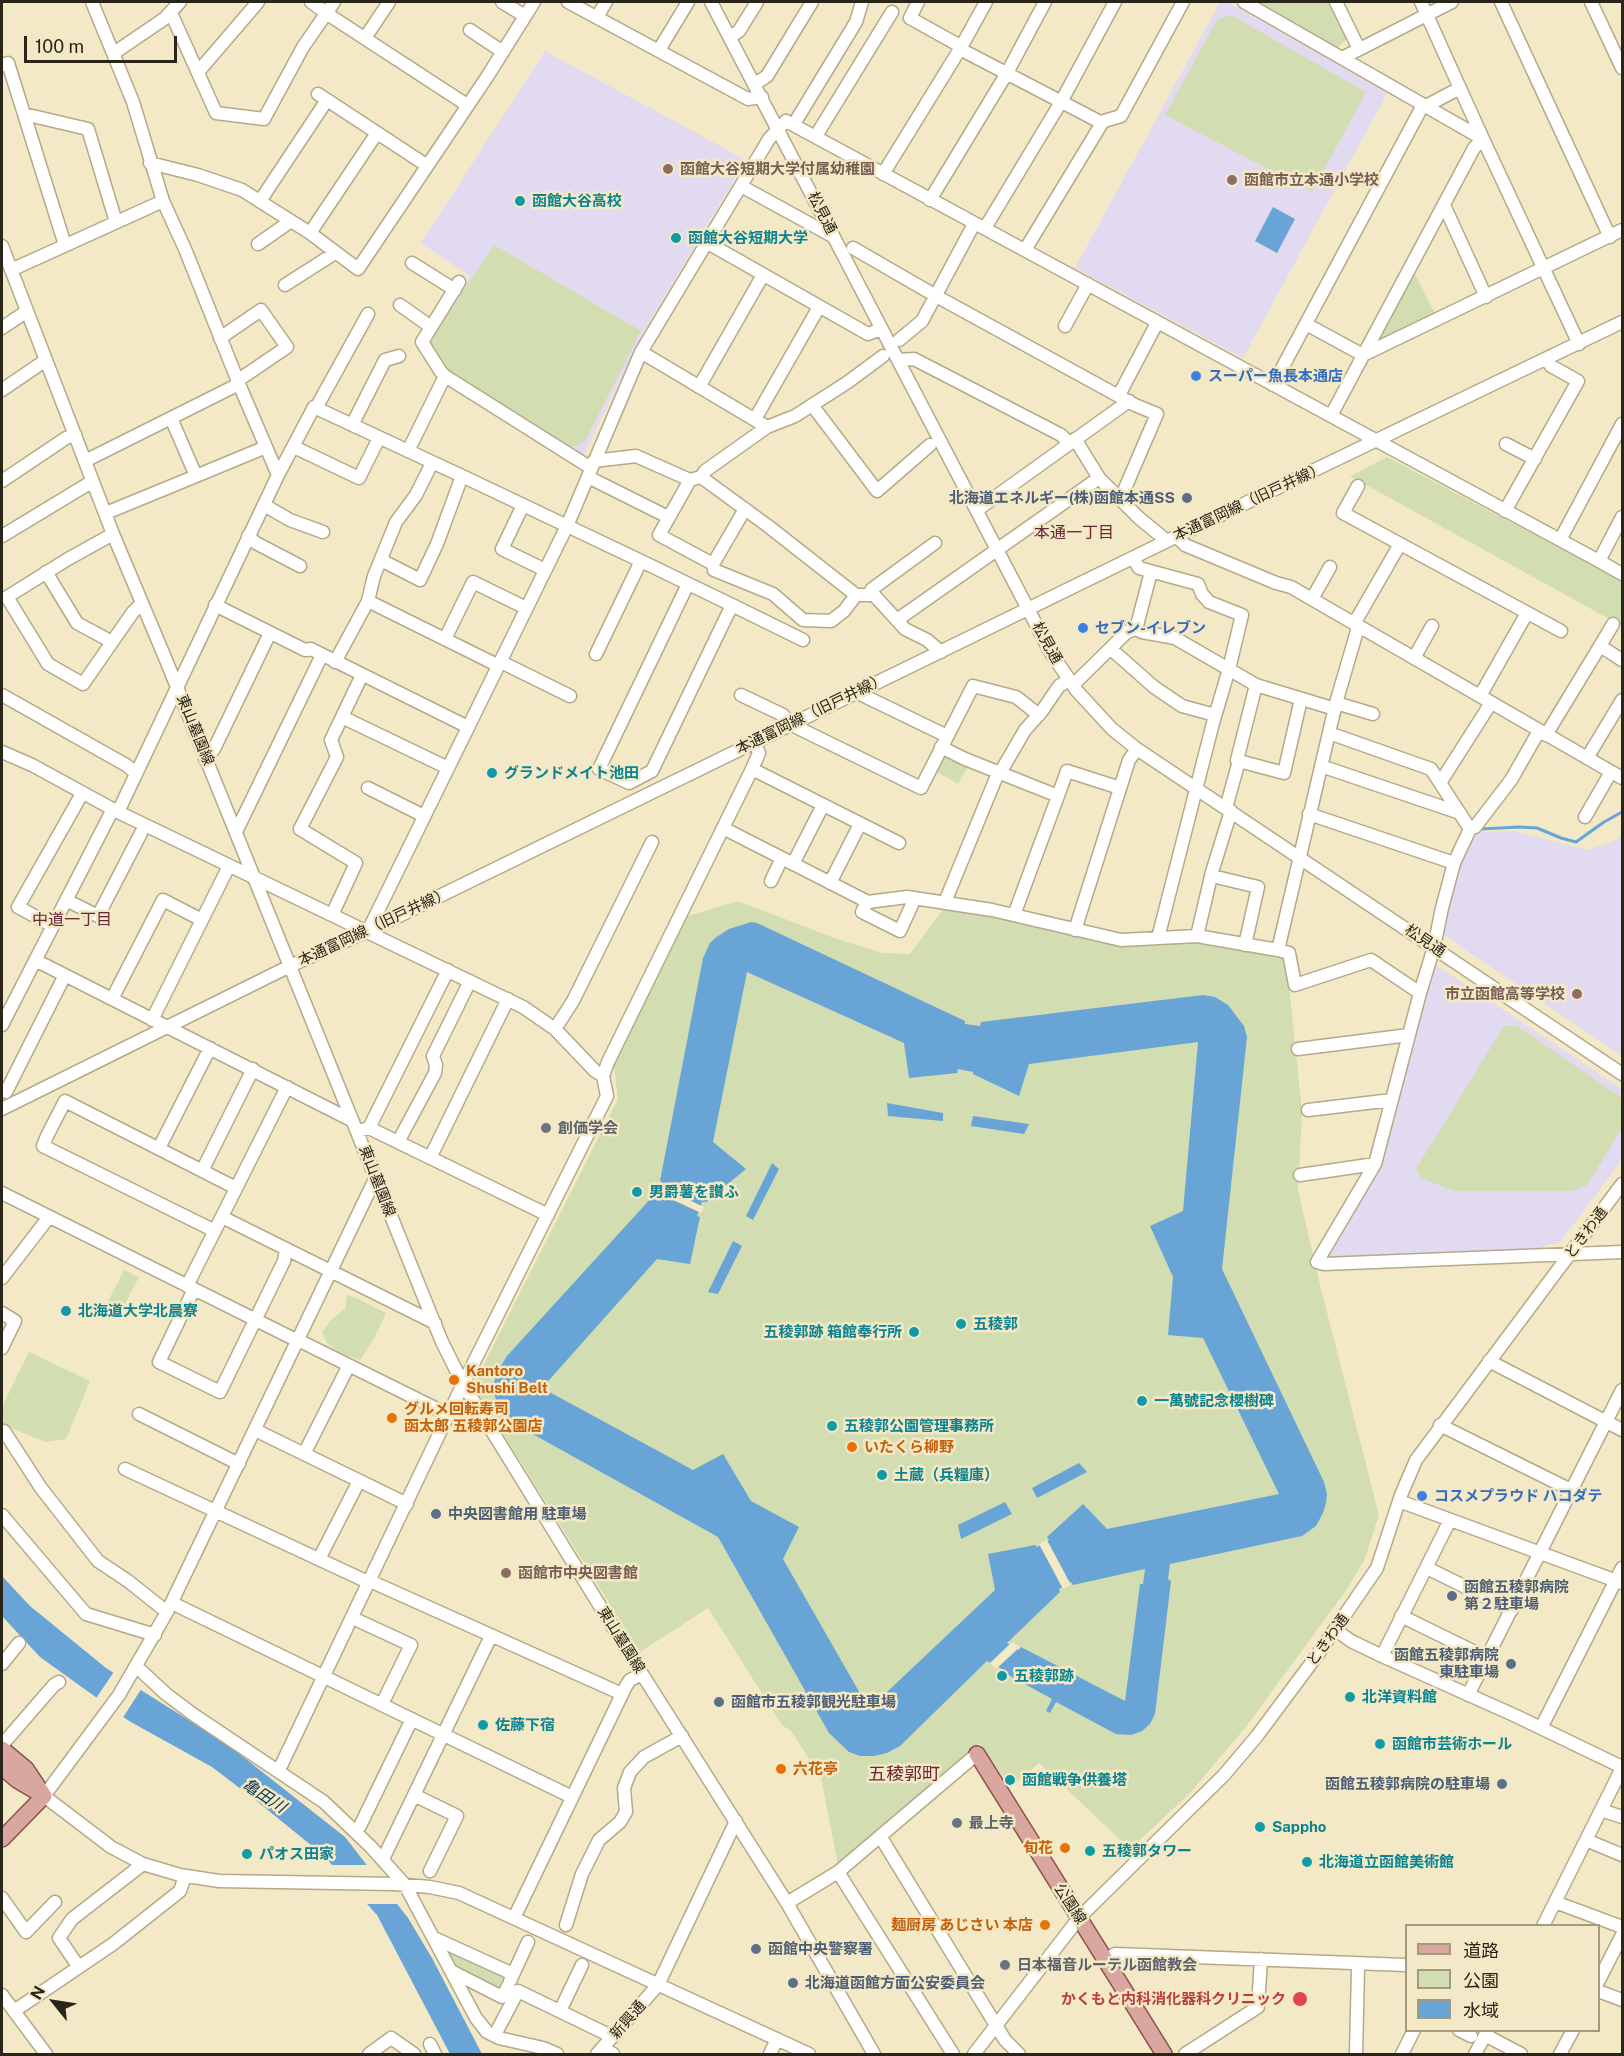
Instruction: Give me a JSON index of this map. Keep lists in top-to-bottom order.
{
  "streets": {
    "main road": ["公園線"],
    "street": [
      "松見通",
      "本通富岡線（旧戸井線）",
      "東山墓園線",
      "ときわ通",
      "新興通"
    ]
  },
  "crossings": [
    ["松見通", "本通富岡線（旧戸井線）"],
    ["本通富岡線（旧戸井線）", "東山墓園線"],
    ["東山墓園線", "新興通"],
    ["ときわ通", "公園線"]
  ],
  "districts": ["本通一丁目", "中道一丁目", "五稜郭町"],
  "water": ["亀田川"],
  "places": [
    "函館大谷短期大学付属幼稚園",
    "函館市立本通小学校",
    "函館大谷高校",
    "函館大谷短期大学",
    "スーパー魚長本通店",
    "北海道エネルギー(株)函館本通SS",
    "セブン-イレブン",
    "グランドメイト池田",
    "市立函館高等学校",
    "創価学会",
    "男爵薯を讃ふ",
    "北海道大学北晨寮",
    "五稜郭",
    "五稜郭跡 箱館奉行所",
    "Kantoro Shushi Belt",
    "一萬號記念櫻樹碑",
    "グルメ回転寿司 函太郎 五稜郭公園店",
    "五稜郭公園管理事務所",
    "いたくら柳野",
    "土蔵（兵糧庫）",
    "コスメプラウド ハコダテ",
    "中央図書館用 駐車場",
    "函館市中央図書館",
    "函館五稜郭病院 第２駐車場",
    "函館五稜郭病院 東駐車場",
    "五稜郭跡",
    "北洋資料館",
    "函館市五稜郭観光駐車場",
    "佐藤下宿",
    "函館市芸術ホール",
    "六花亭",
    "函館戦争供養塔",
    "函館五稜郭病院の駐車場",
    "最上寺",
    "Sappho",
    "旬花",
    "五稜郭タワー",
    "パオス田家",
    "北海道立函館美術館",
    "麺厨房 あじさい 本店",
    "函館中央警察署",
    "日本福音ルーテル函館教会",
    "北海道函館方面公安委員会",
    "かくもと内科消化器科クリニック"
  ],
  "legend": ["道路", "公園", "水域"],
  "scale_bar": "100 m",
  "north": "top left"
}
